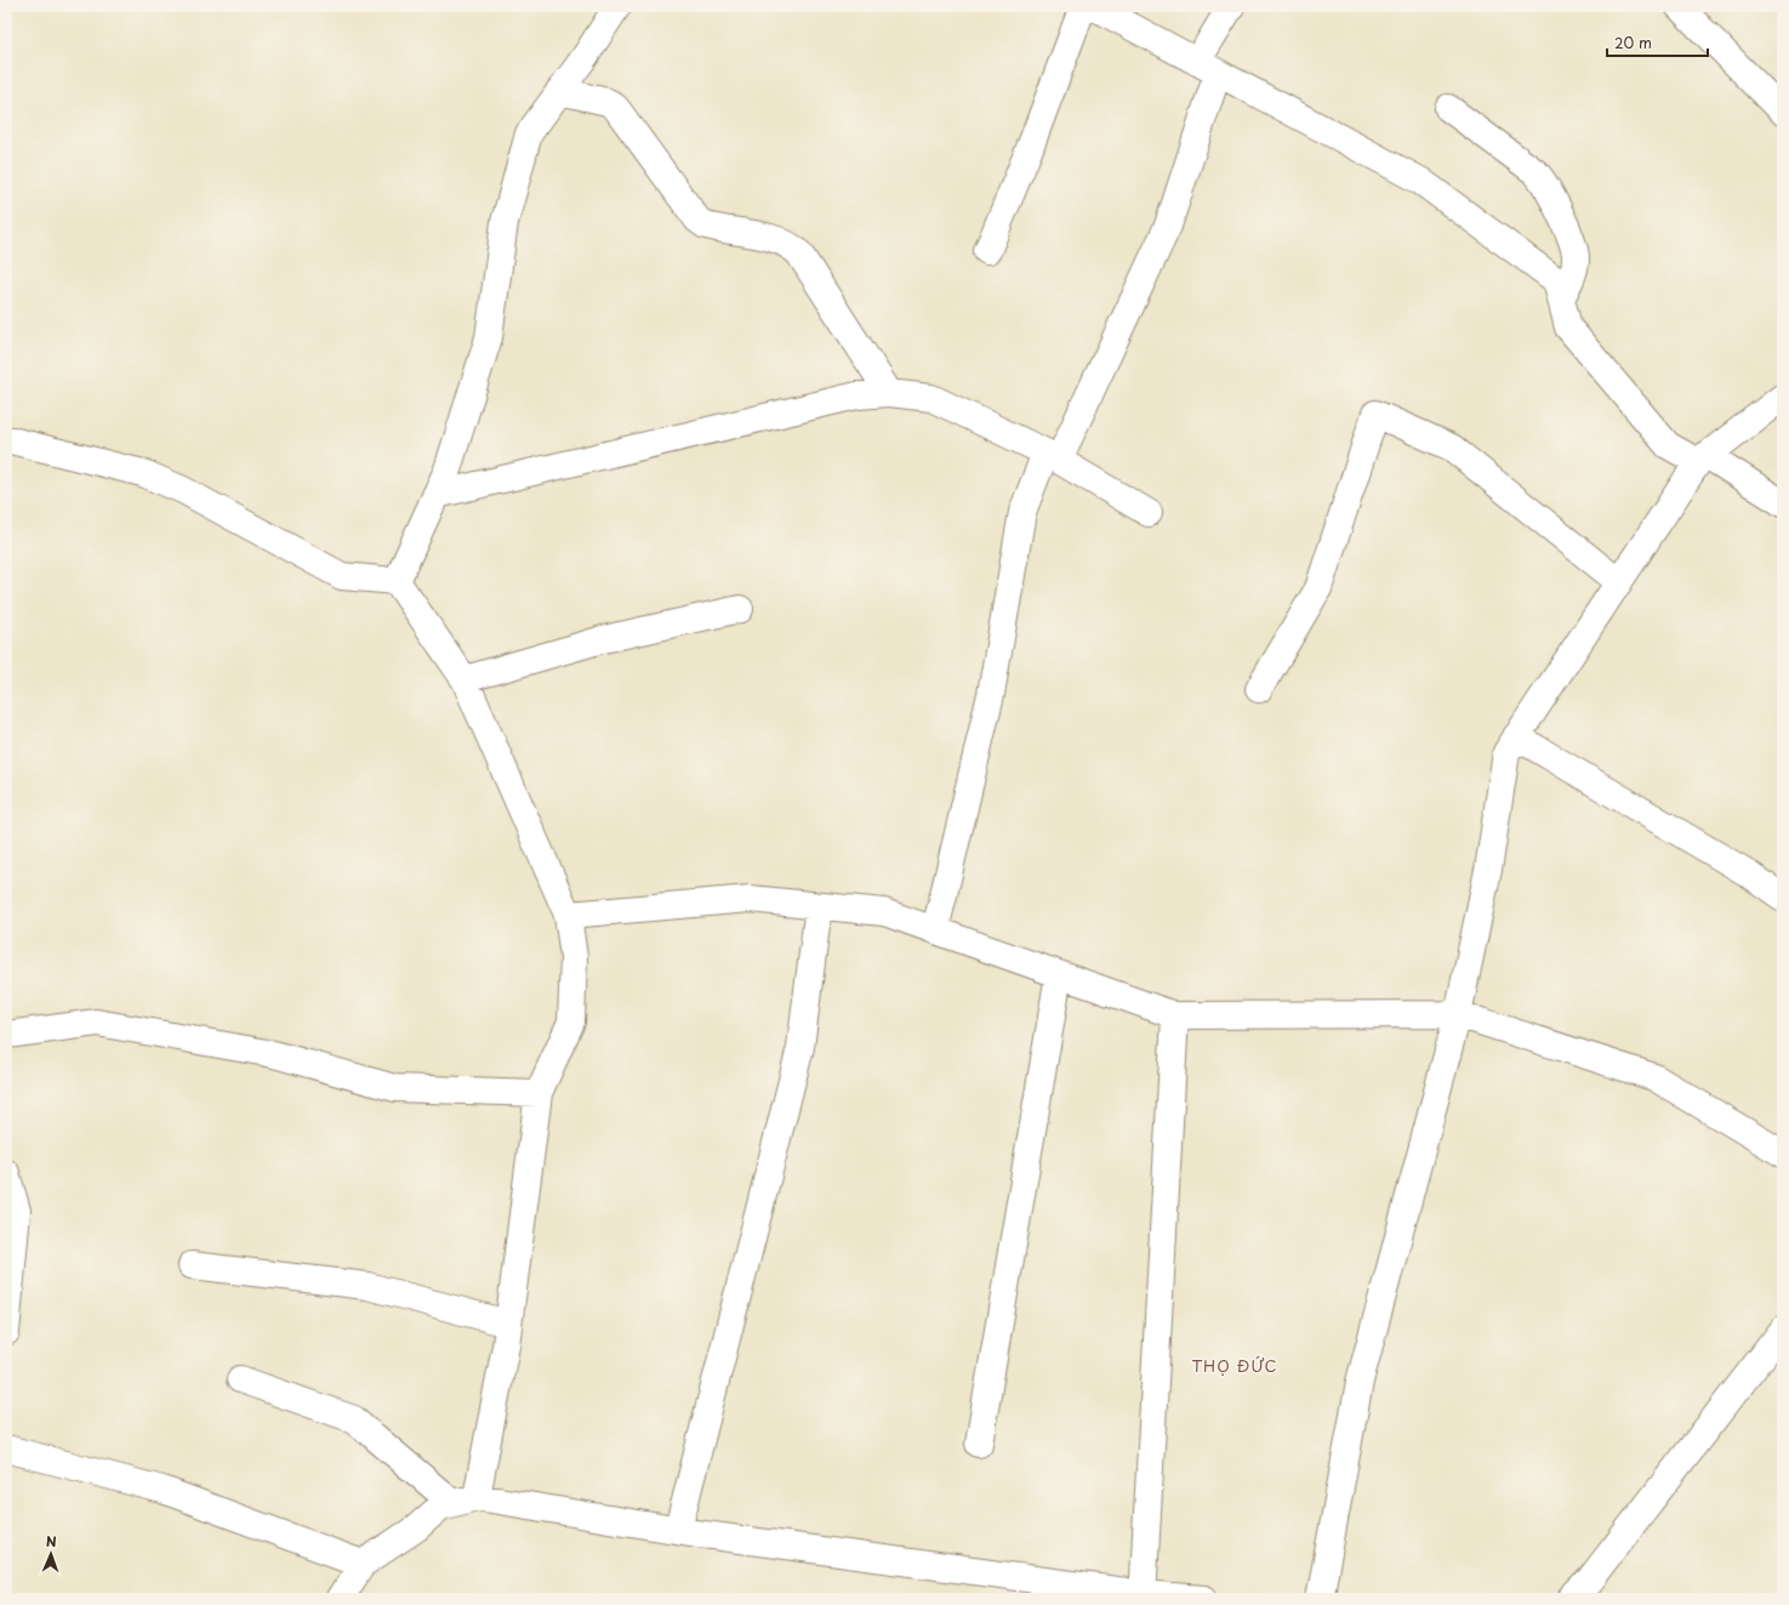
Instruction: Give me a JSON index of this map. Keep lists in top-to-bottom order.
{
  "districts": ["THỌ ĐỨC"],
  "scale_bar": "20 m",
  "north": "top"
}
